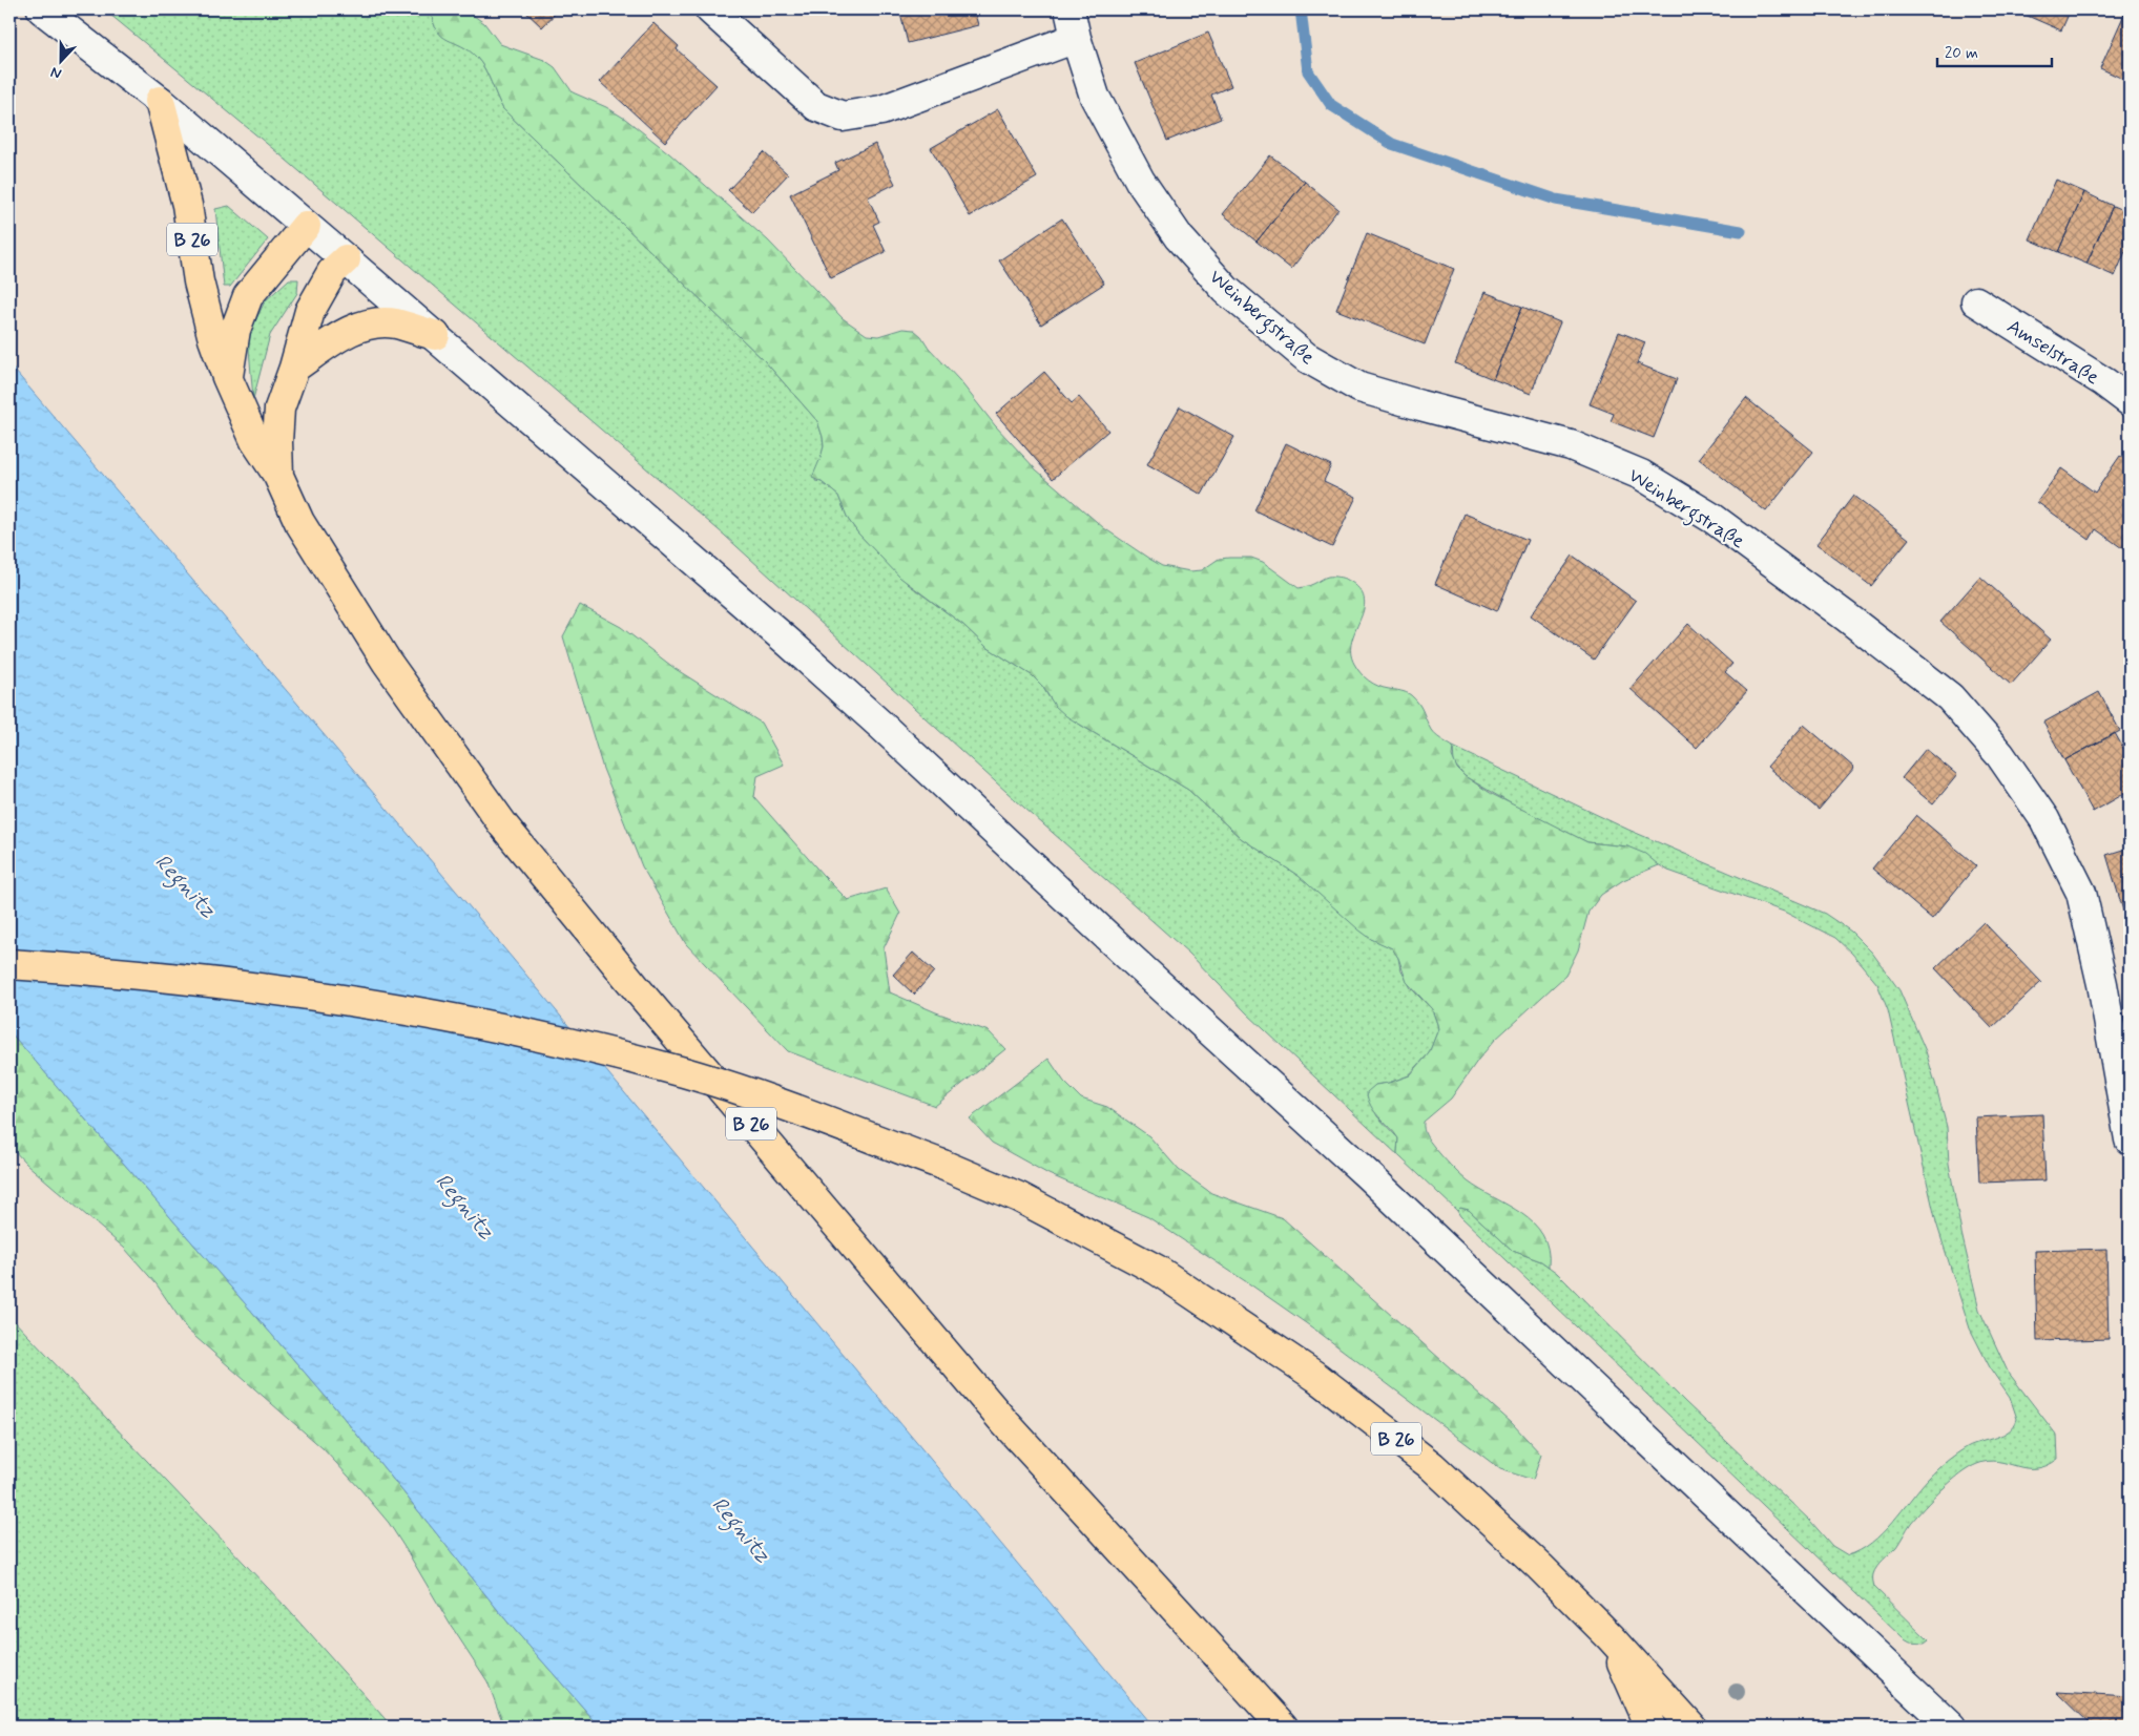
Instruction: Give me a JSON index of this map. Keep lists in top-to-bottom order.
{
  "streets": {
    "main road": ["B 26"],
    "street": ["Weinbergstraße", "Amselstraße"]
  },
  "water": ["Regnitz"],
  "scale_bar": "20 m",
  "north": "bottom"
}
